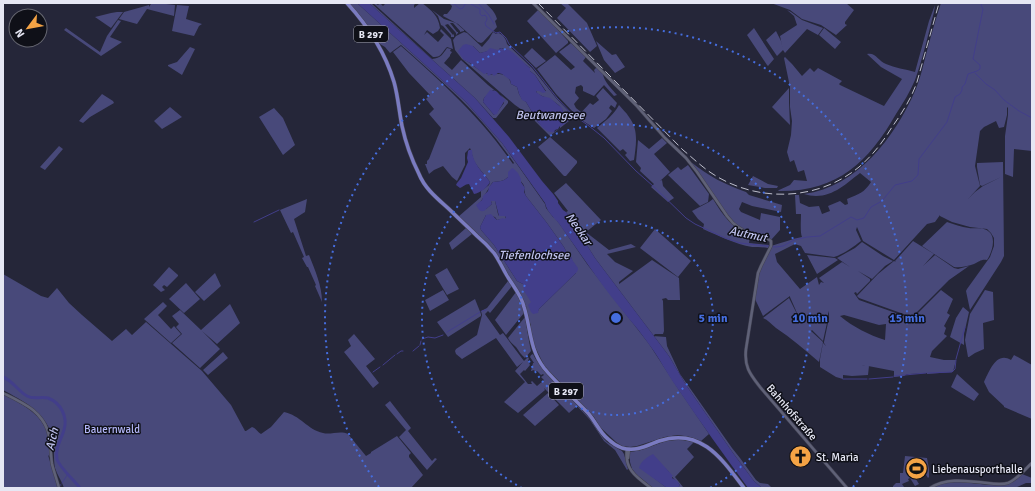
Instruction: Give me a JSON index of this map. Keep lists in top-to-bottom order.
{
  "streets": {
    "main road": ["B 297"],
    "street": ["Bahnhofstraße"]
  },
  "water": [
    "Beutwangsee",
    "Neckar",
    "Autmut",
    "Tiefenlochsee",
    "Aich"
  ],
  "parks": ["Bauernwald"],
  "places": {
    "church": ["St. Maria"],
    "sports": ["Liebenausporthalle"]
  },
  "north": "bottom left",
  "rings": ["5 min", "10 min", "15 min"]
}
